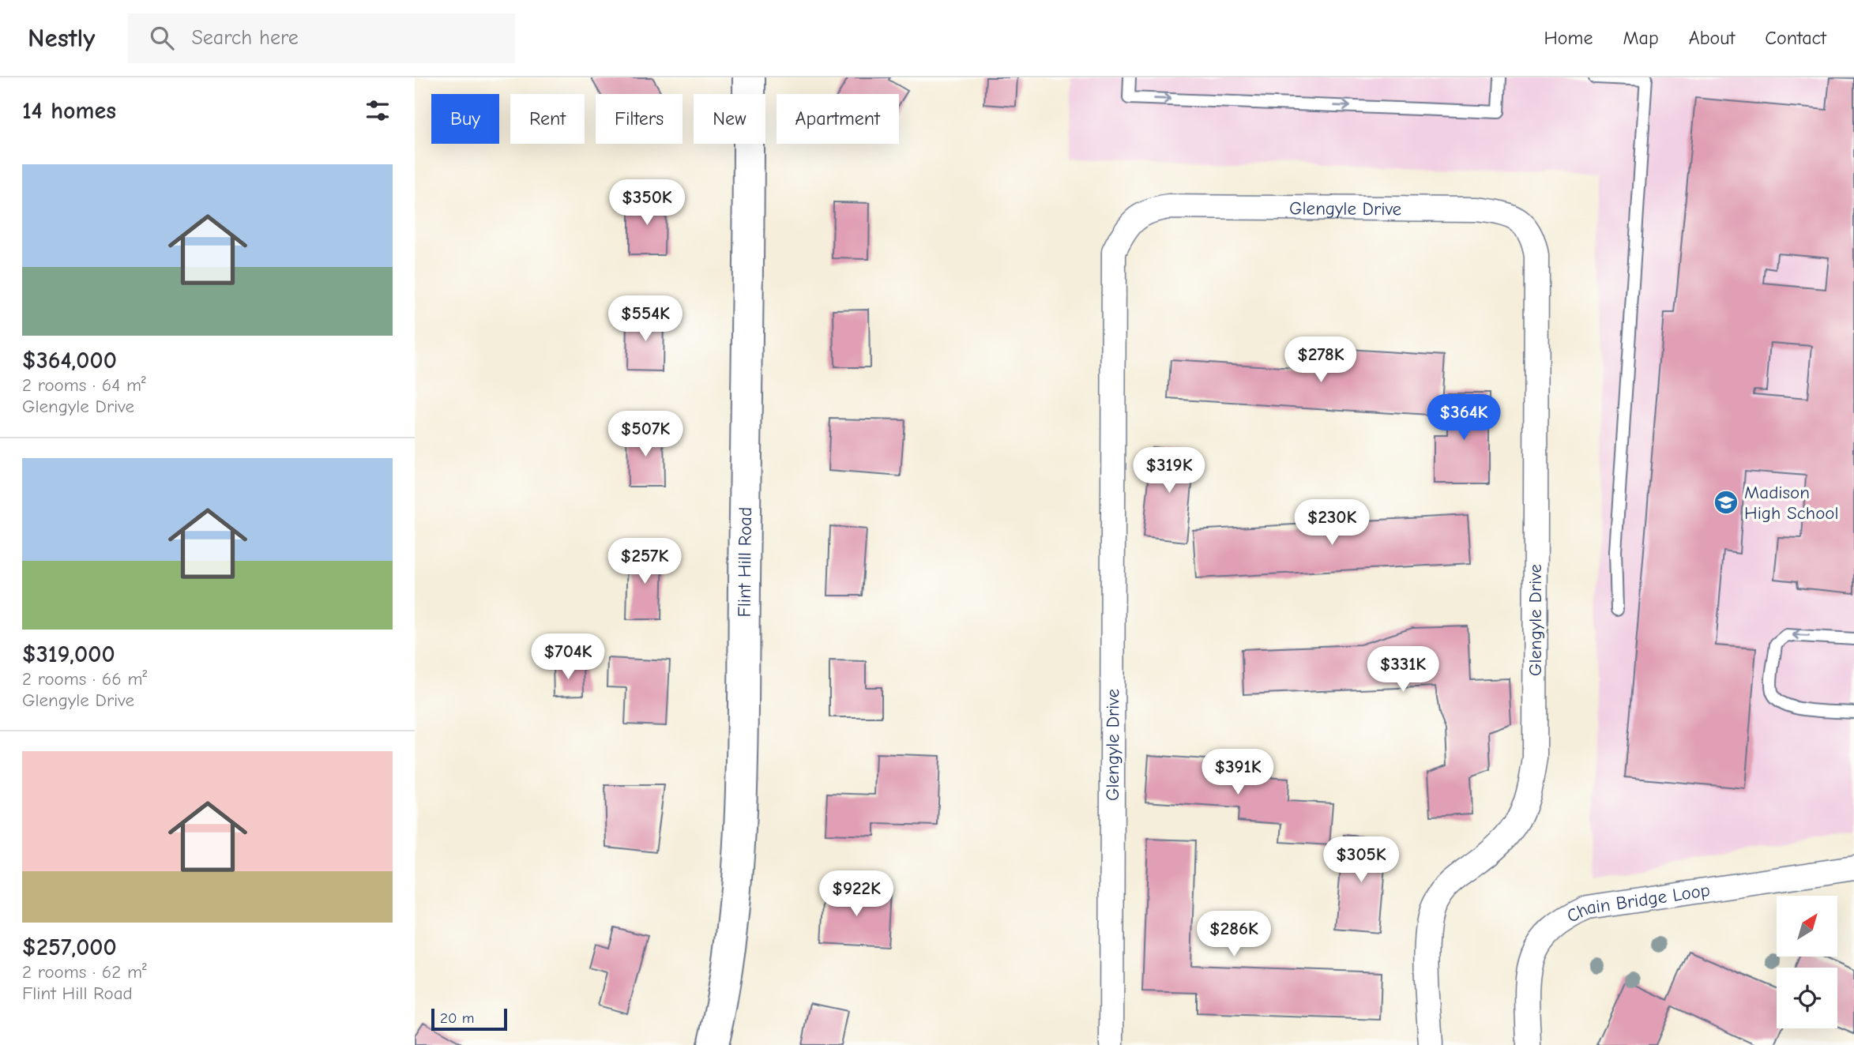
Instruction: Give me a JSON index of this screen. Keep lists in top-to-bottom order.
{
  "streets": {
    "street": ["Glengyle Drive", "Flint Hill Road", "Chain Bridge Loop"]
  },
  "places": {
    "school or university": ["Madison High School"]
  },
  "scale_bar": "20 m",
  "north": "top right",
  "page": {
    "header": "Nestly",
    "search": "Search here",
    "nav": [
      "Home",
      "Map",
      "About",
      "Contact"
    ],
    "heading": "14 homes",
    "chip": [
      "Buy",
      "Rent",
      "Filters",
      "New",
      "Apartment"
    ],
    "list": [
      {
        "name": "$364,000",
        "note": "2 rooms · 64 m² · Glengyle Drive"
      },
      {
        "name": "$319,000",
        "note": "2 rooms · 66 m² · Glengyle Drive"
      },
      {
        "name": "$257,000",
        "note": "2 rooms · 62 m² · Flint Hill Road"
      }
    ],
    "price": [
      "$350K",
      "$554K",
      "$278K",
      "$364K",
      "$507K",
      "$319K",
      "$230K",
      "$257K",
      "$704K",
      "$331K",
      "$391K",
      "$305K",
      "$922K",
      "$286K"
    ],
    "scale": "20 m"
  }
}
